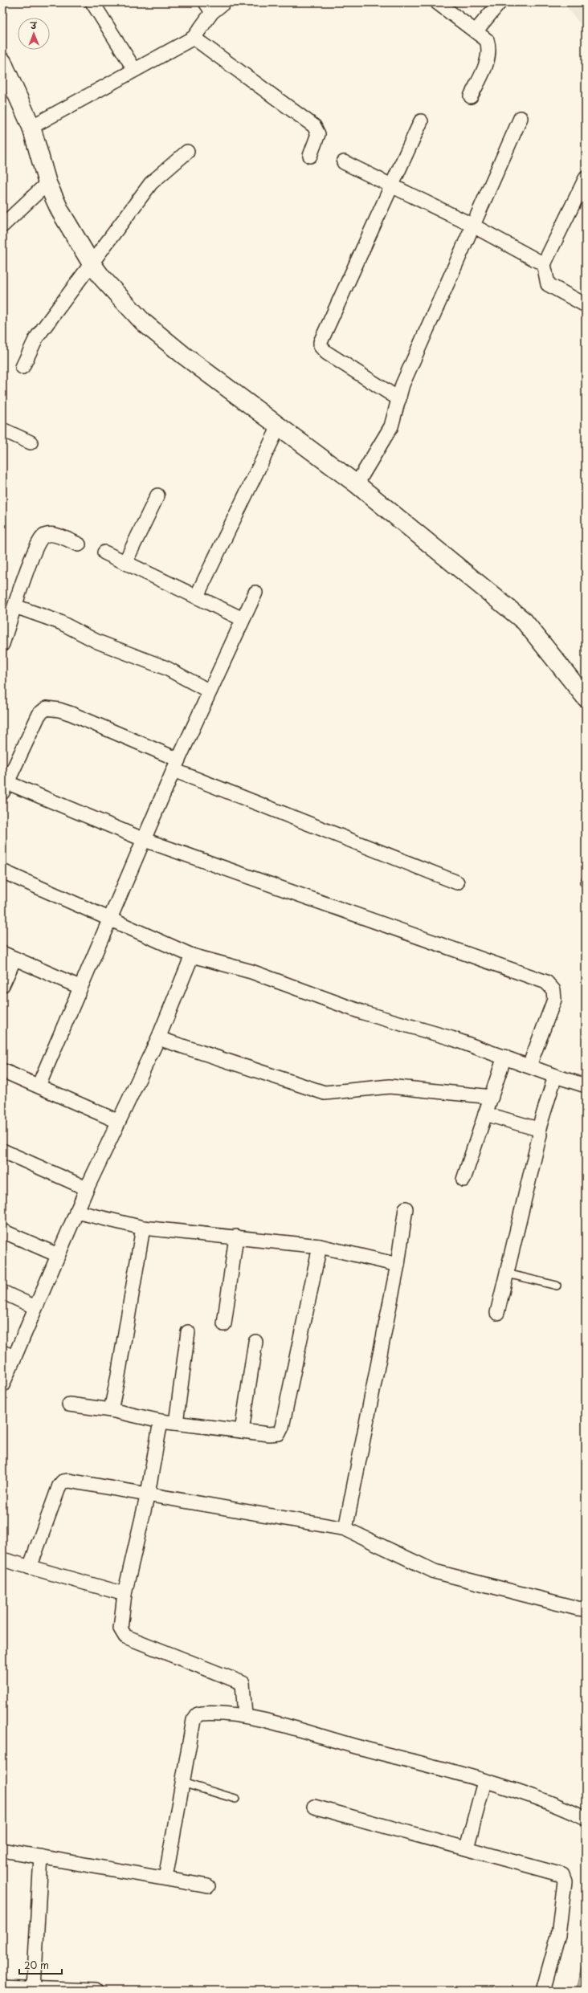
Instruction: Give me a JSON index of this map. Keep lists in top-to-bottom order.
{
  "scale_bar": "20 m",
  "north": "top"
}
